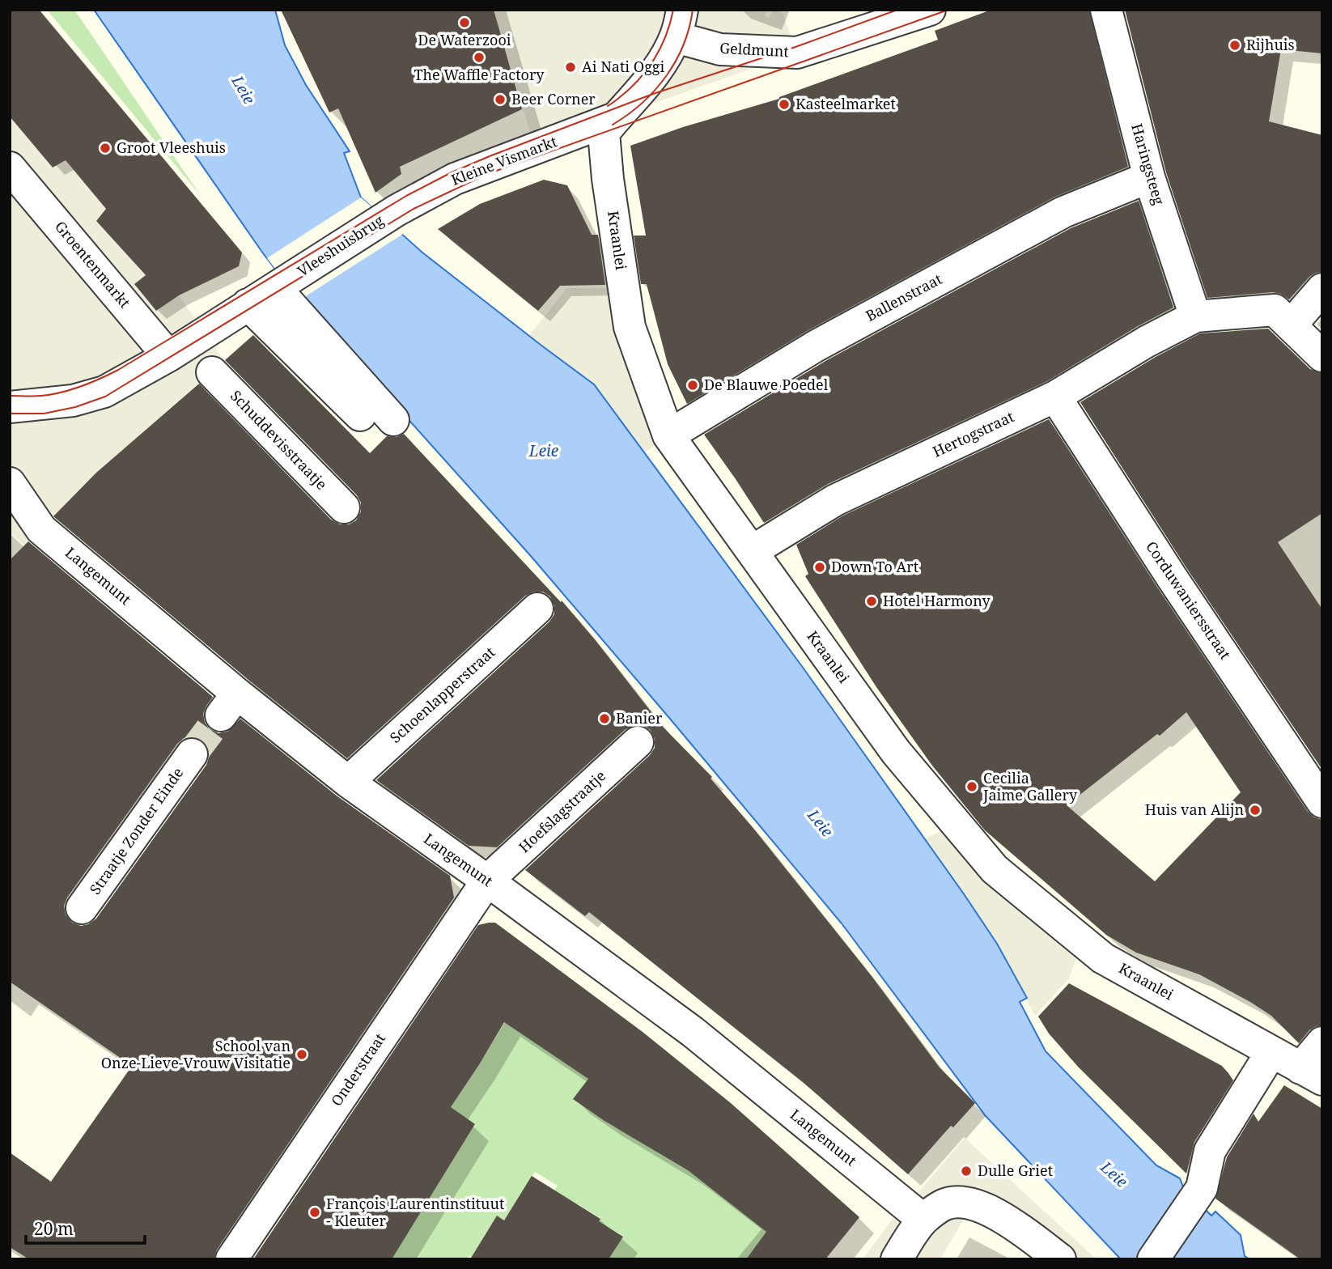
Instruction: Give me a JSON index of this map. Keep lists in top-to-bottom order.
{
  "streets": {
    "street": [
      "Geldmunt",
      "Kleine Vismarkt",
      "Haringsteeg",
      "Kraanlei",
      "Vleeshuisbrug",
      "Groentenmarkt",
      "Ballenstraat",
      "Hertogstraat",
      "Schuddevisstraatje",
      "Langemunt",
      "Corduwaniersstraat",
      "Schoenlapperstraat",
      "Hoefslagstraatje",
      "Straatje Zonder Einde",
      "Onderstraat"
    ]
  },
  "crossings": [
    ["Geldmunt", "Kleine Vismarkt"],
    ["Geldmunt", "Kraanlei"],
    ["Kleine Vismarkt", "Kraanlei"],
    ["Kleine Vismarkt", "Vleeshuisbrug"],
    ["Haringsteeg", "Ballenstraat"],
    ["Haringsteeg", "Hertogstraat"],
    ["Kraanlei", "Ballenstraat"],
    ["Kraanlei", "Hertogstraat"],
    ["Hertogstraat", "Corduwaniersstraat"],
    ["Langemunt", "Schoenlapperstraat"],
    ["Langemunt", "Hoefslagstraatje"],
    ["Langemunt", "Onderstraat"],
    ["Hoefslagstraatje", "Onderstraat"]
  ],
  "water": ["Leie"],
  "places": [
    "De Waterzooi",
    "Rijhuis",
    "The Waffle Factory",
    "Ai Nati Oggi",
    "Beer Corner",
    "Kasteelmarket",
    "Groot Vleeshuis",
    "De Blauwe Poedel",
    "Down To Art",
    "Hotel Harmony",
    "Banier",
    "Cecilia Jaime Gallery",
    "Huis van Alijn",
    "School van Onze-Lieve-Vrouw Visitatie",
    "Dulle Griet",
    "François Laurentinstituut - Kleuter"
  ],
  "scale_bar": "20 m"
}
